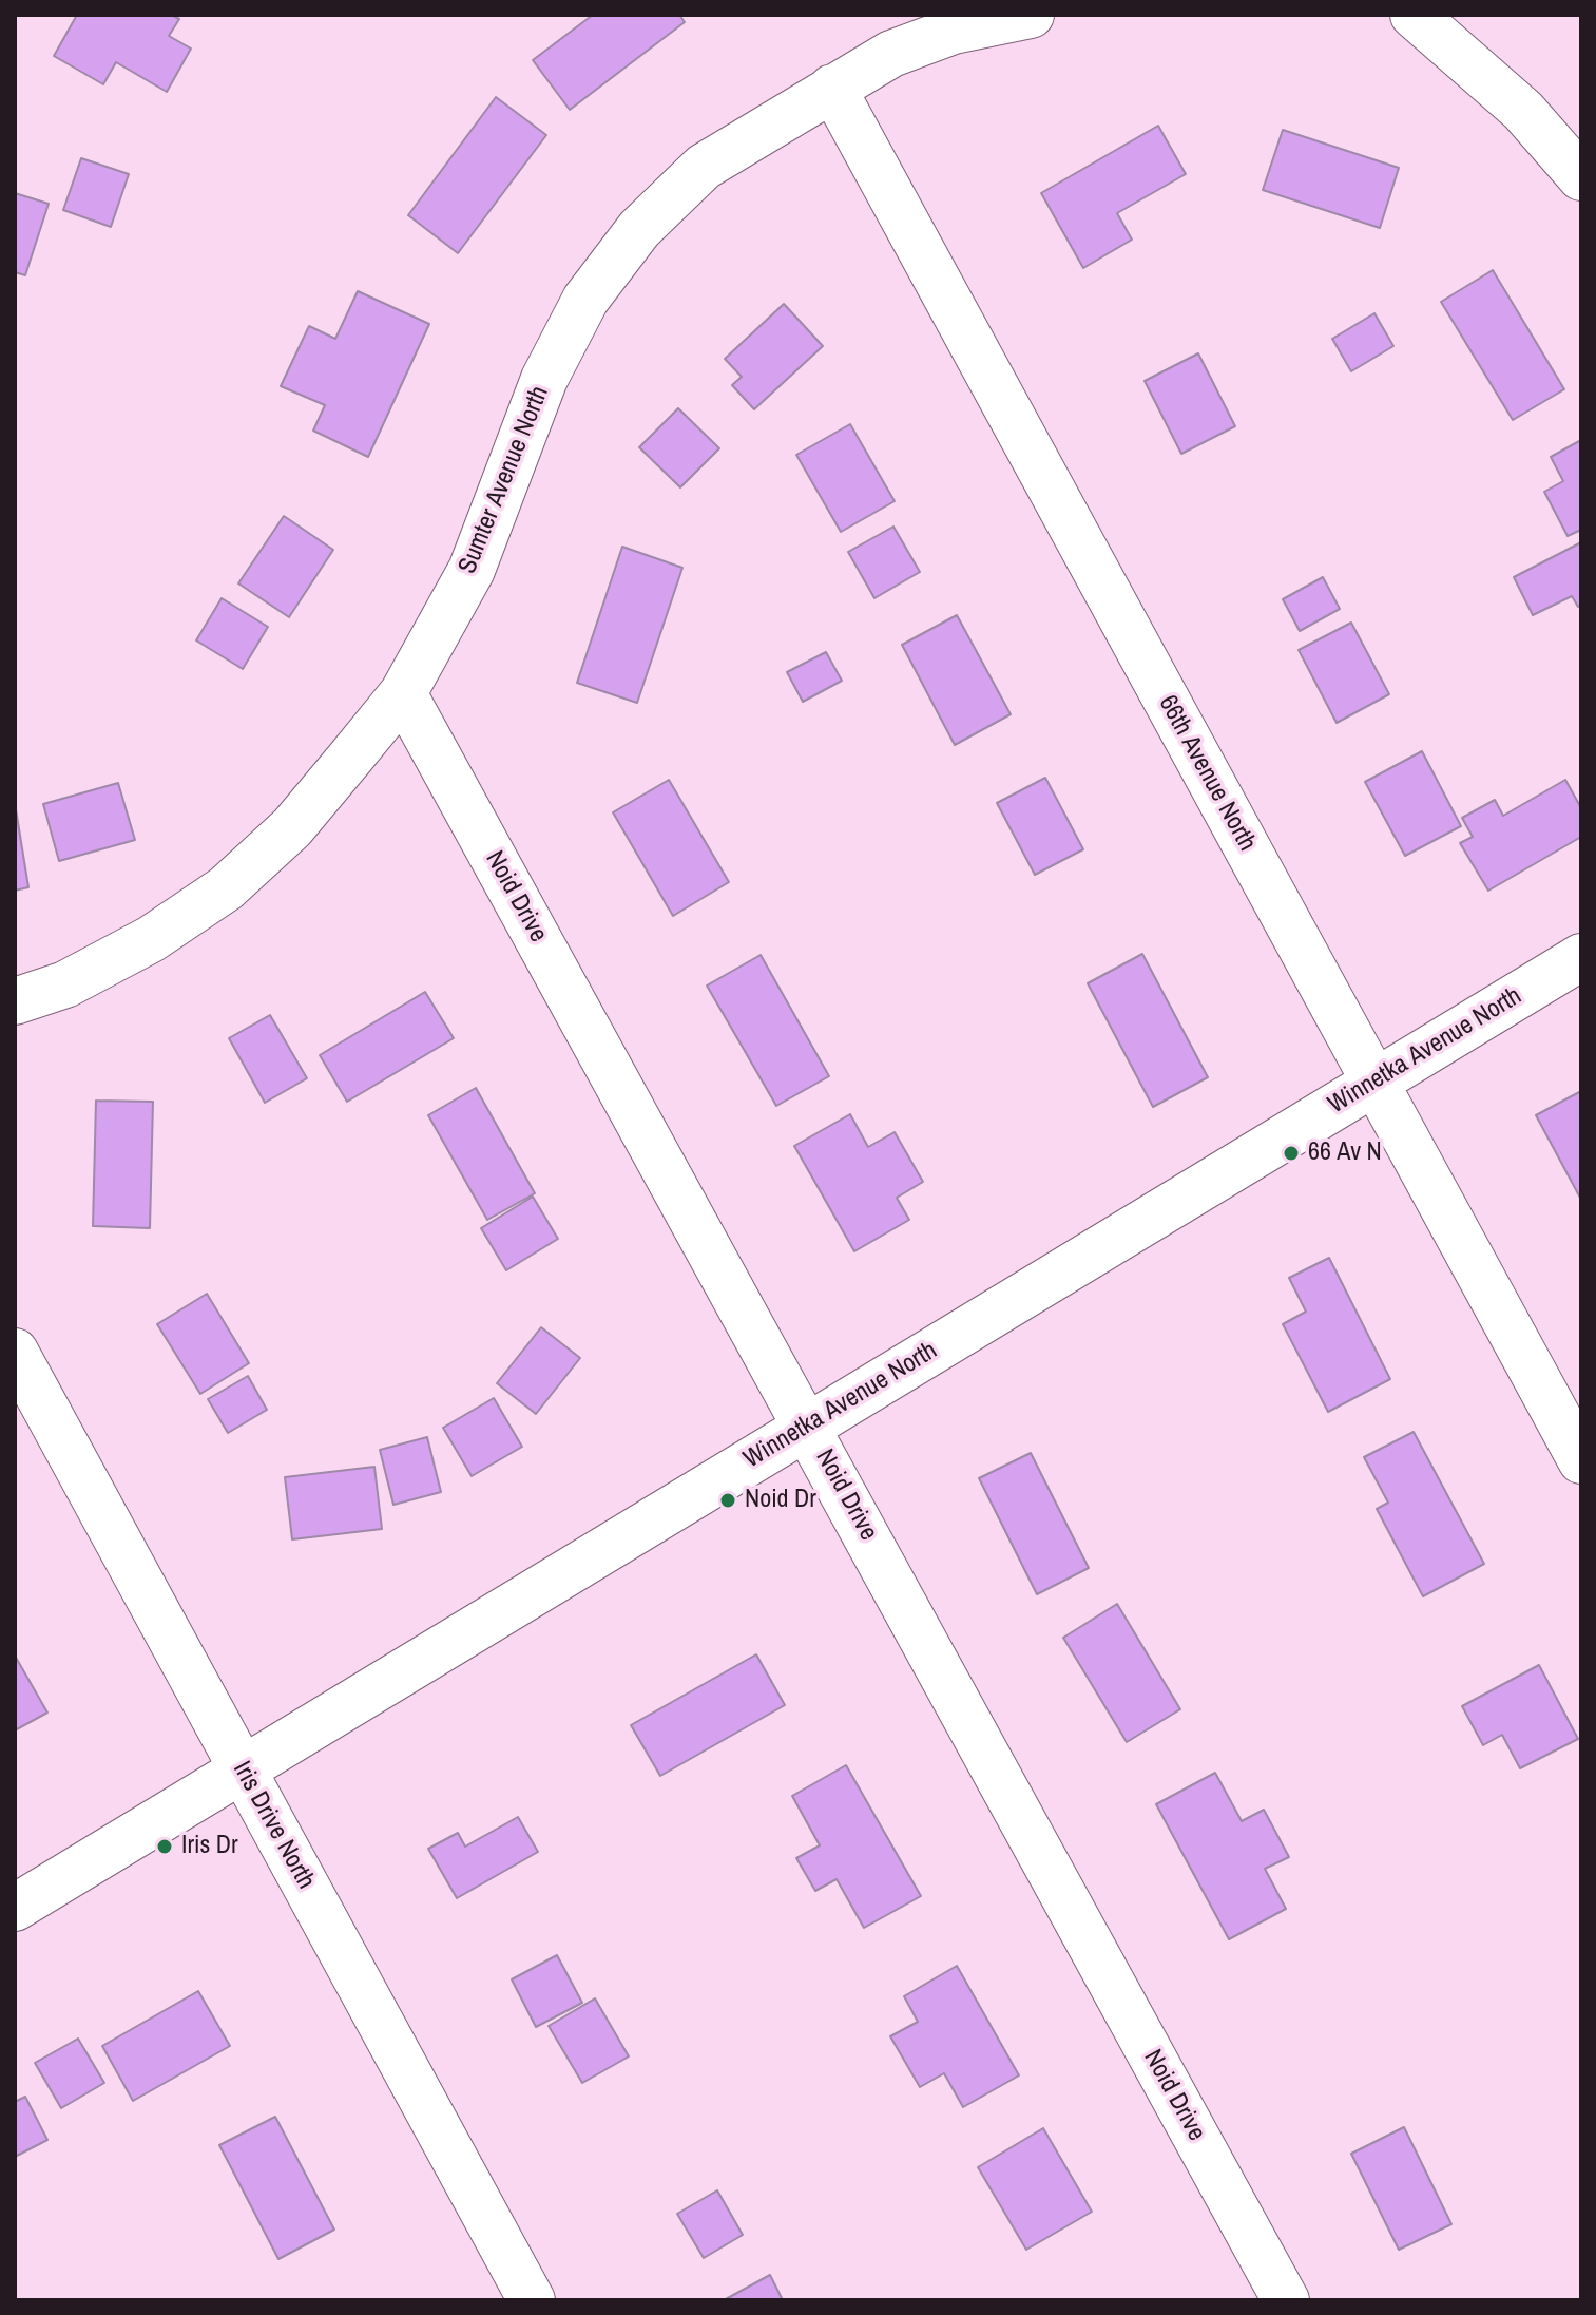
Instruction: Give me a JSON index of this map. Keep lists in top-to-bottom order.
{
  "streets": {
    "street": [
      "Sumter Avenue North",
      "66th Avenue North",
      "Noid Drive",
      "Winnetka Avenue North",
      "Iris Drive North"
    ]
  },
  "crossings": [
    ["Sumter Avenue North", "66th Avenue North"],
    ["Sumter Avenue North", "Noid Drive"],
    ["66th Avenue North", "Winnetka Avenue North"],
    ["Noid Drive", "Winnetka Avenue North"],
    ["Winnetka Avenue North", "Iris Drive North"]
  ],
  "places": ["66 Av N", "Noid Dr", "Iris Dr"]
}
